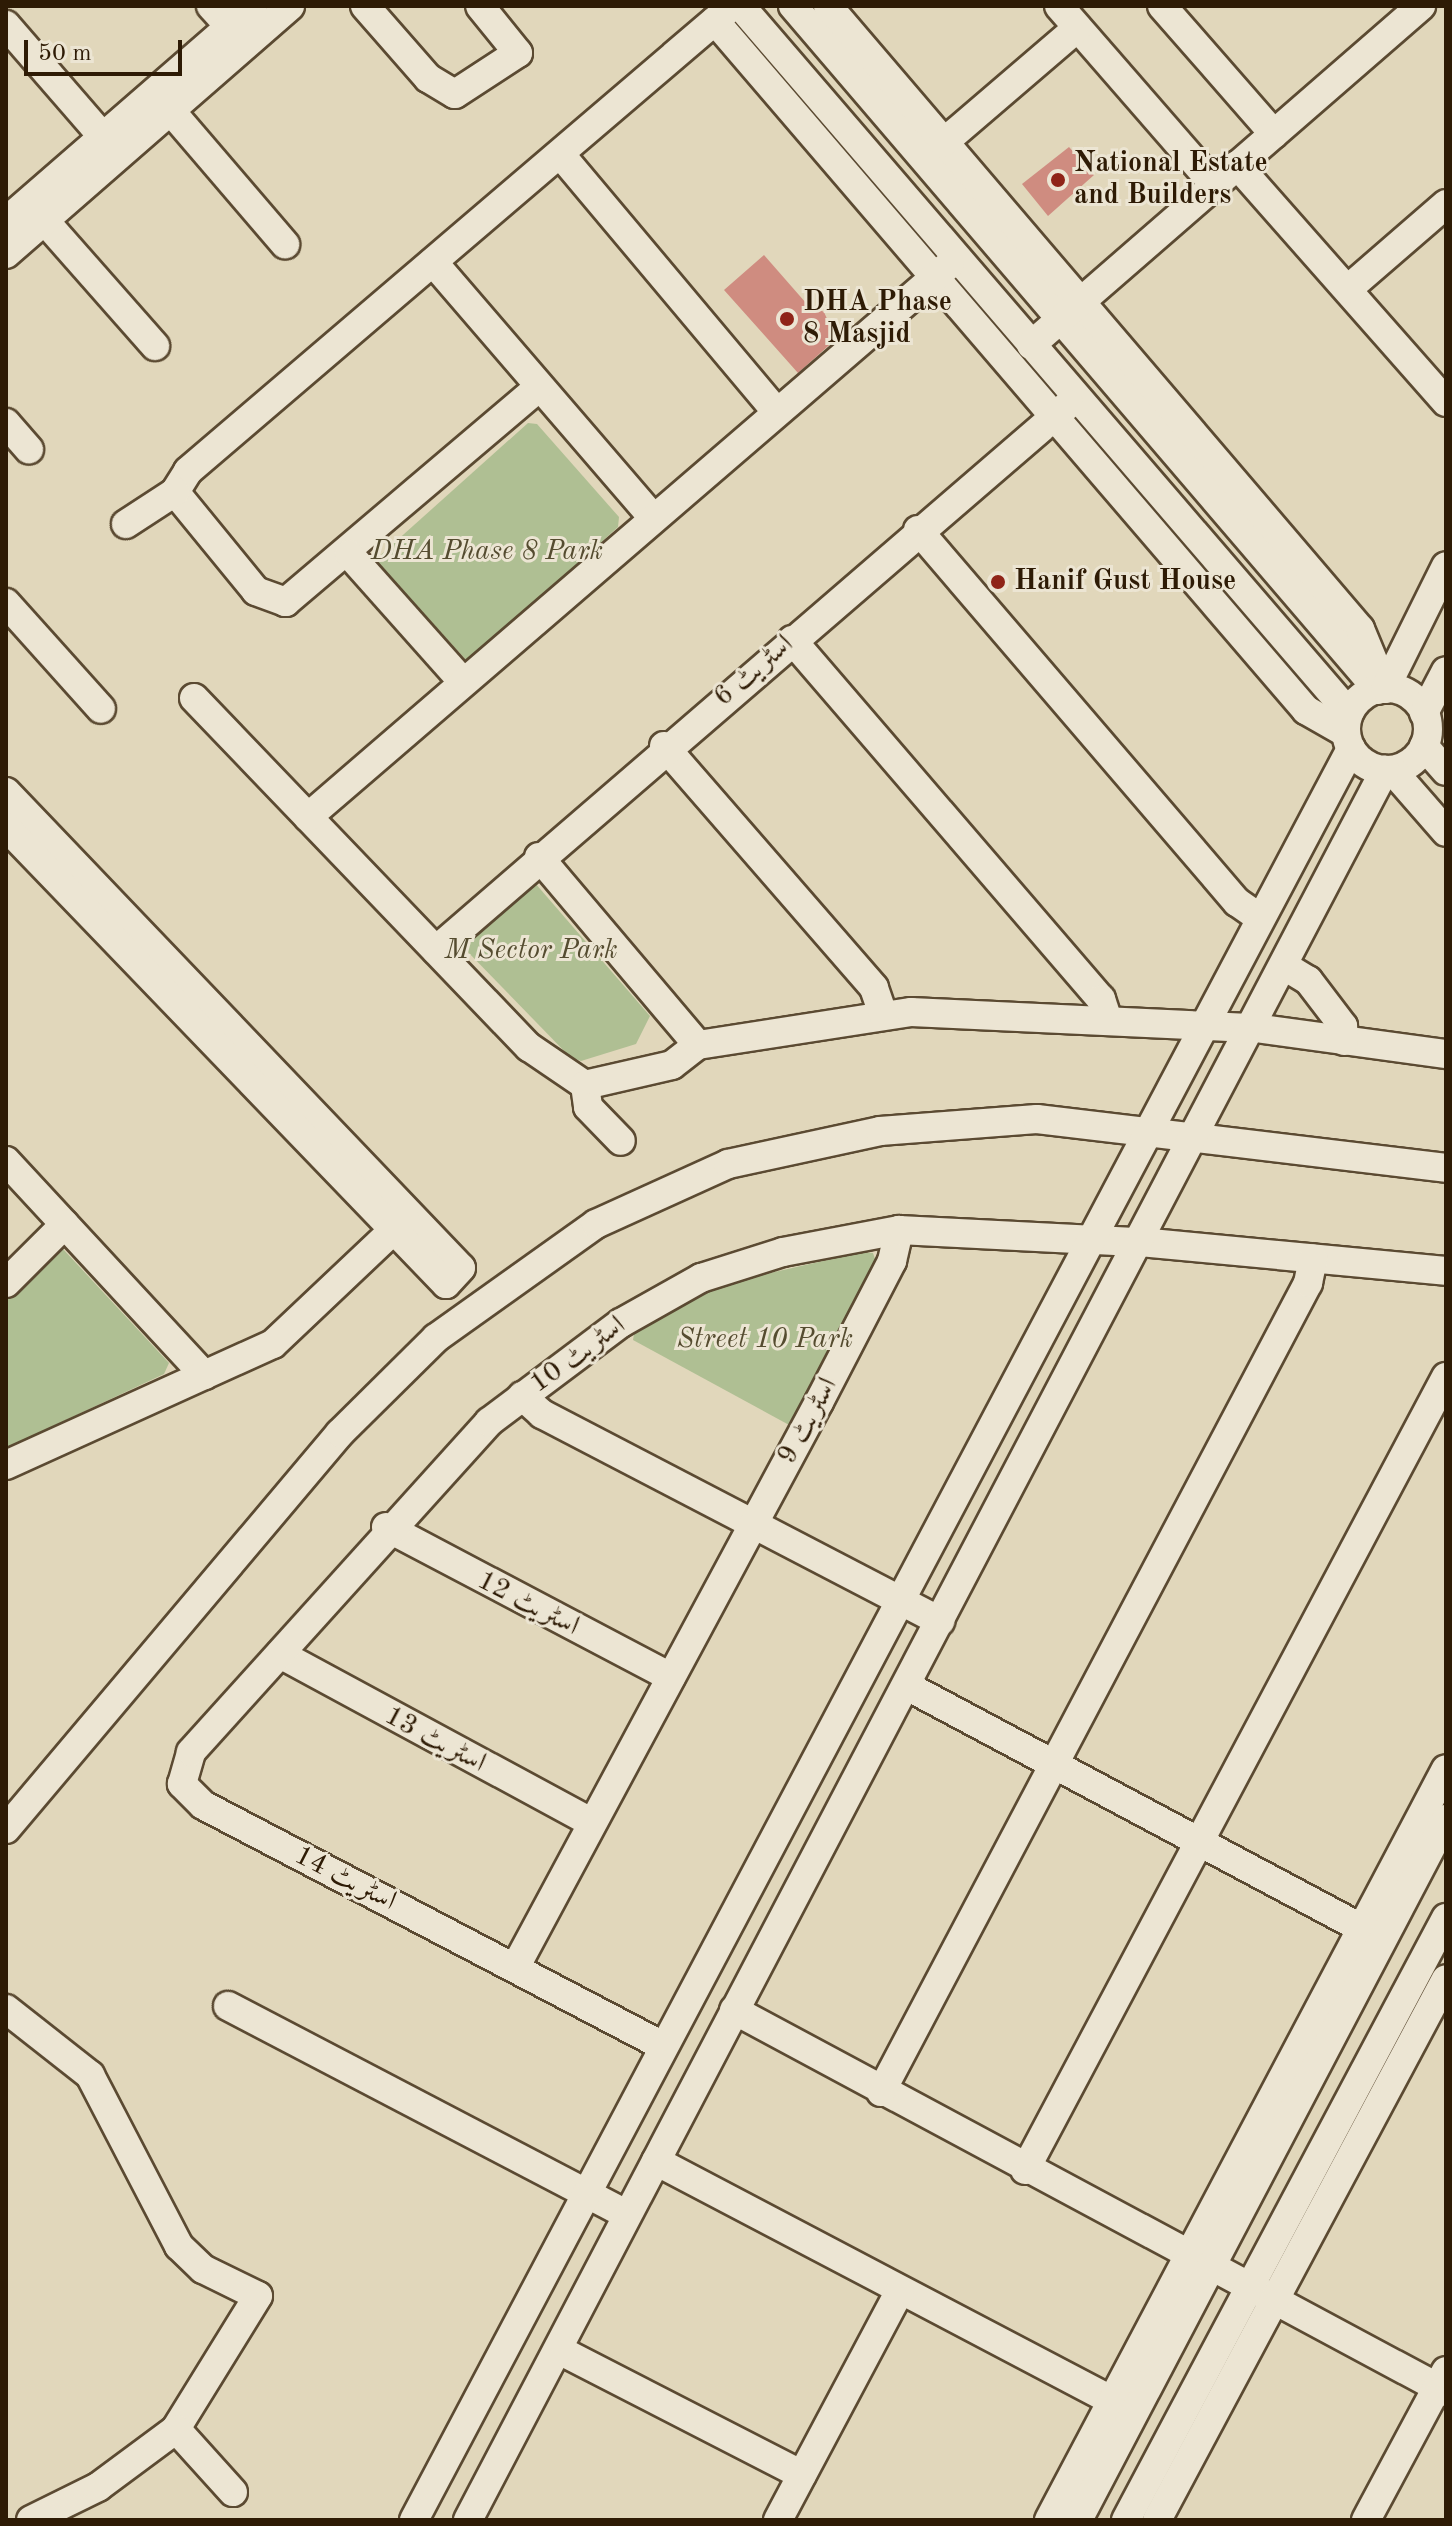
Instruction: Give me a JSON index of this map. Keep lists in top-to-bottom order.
{
  "streets": {
    "street": [
      "اسٹریٹ 6",
      "اسٹریٹ 10",
      "اسٹریٹ 9",
      "اسٹریٹ 12",
      "اسٹریٹ 13",
      "اسٹریٹ 14"
    ]
  },
  "crossings": [
    ["اسٹریٹ 10", "اسٹریٹ 9"],
    ["اسٹریٹ 10", "اسٹریٹ 12"],
    ["اسٹریٹ 10", "اسٹریٹ 13"],
    ["اسٹریٹ 10", "اسٹریٹ 14"],
    ["اسٹریٹ 9", "اسٹریٹ 12"],
    ["اسٹریٹ 9", "اسٹریٹ 13"],
    ["اسٹریٹ 9", "اسٹریٹ 14"]
  ],
  "parks": ["DHA Phase 8 Park", "M Sector Park", "Street 10 Park"],
  "places": ["National Estate and Builders", "DHA Phase 8 Masjid", "Hanif Gust House"],
  "scale_bar": "50 m"
}
